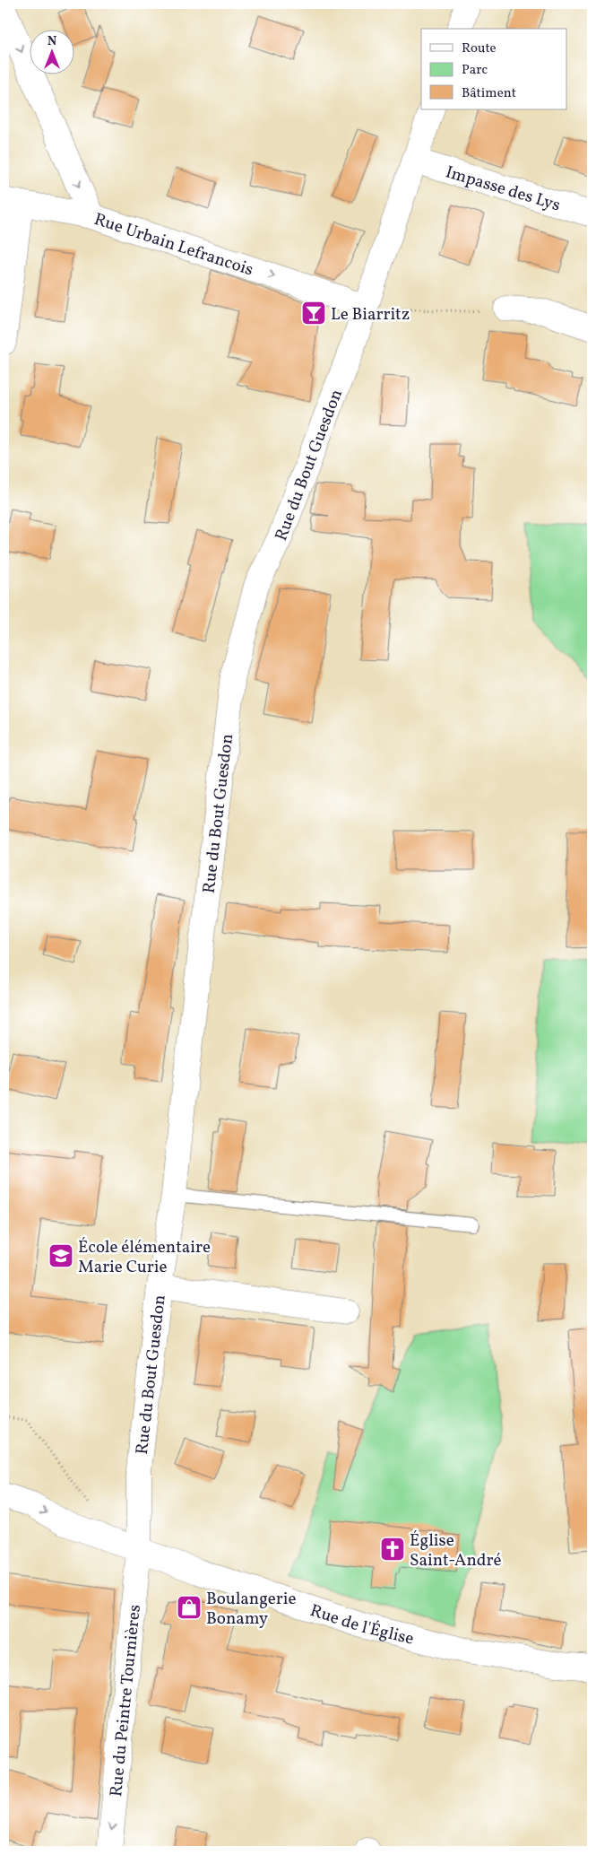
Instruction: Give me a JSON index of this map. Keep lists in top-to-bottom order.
{
  "streets": {
    "street": [
      "Impasse des Lys",
      "Rue Urbain Lefrancois",
      "Rue du Bout Guesdon",
      "Rue de l'Église",
      "Rue du Peintre Tournières"
    ]
  },
  "crossings": [
    ["Impasse des Lys", "Rue du Bout Guesdon"],
    ["Rue Urbain Lefrancois", "Rue du Bout Guesdon"],
    ["Rue du Bout Guesdon", "Rue de l'Église"],
    ["Rue du Bout Guesdon", "Rue du Peintre Tournières"],
    ["Rue de l'Église", "Rue du Peintre Tournières"]
  ],
  "one_way": ["Rue Urbain Lefrancois", "Rue du Peintre Tournières"],
  "places": {
    "bar": ["Le Biarritz"],
    "school or university": ["École élémentaire Marie Curie"],
    "church": ["Église Saint-André"],
    "shop": ["Boulangerie Bonamy"]
  },
  "legend": ["Route", "Parc", "Bâtiment"],
  "north": "top"
}
